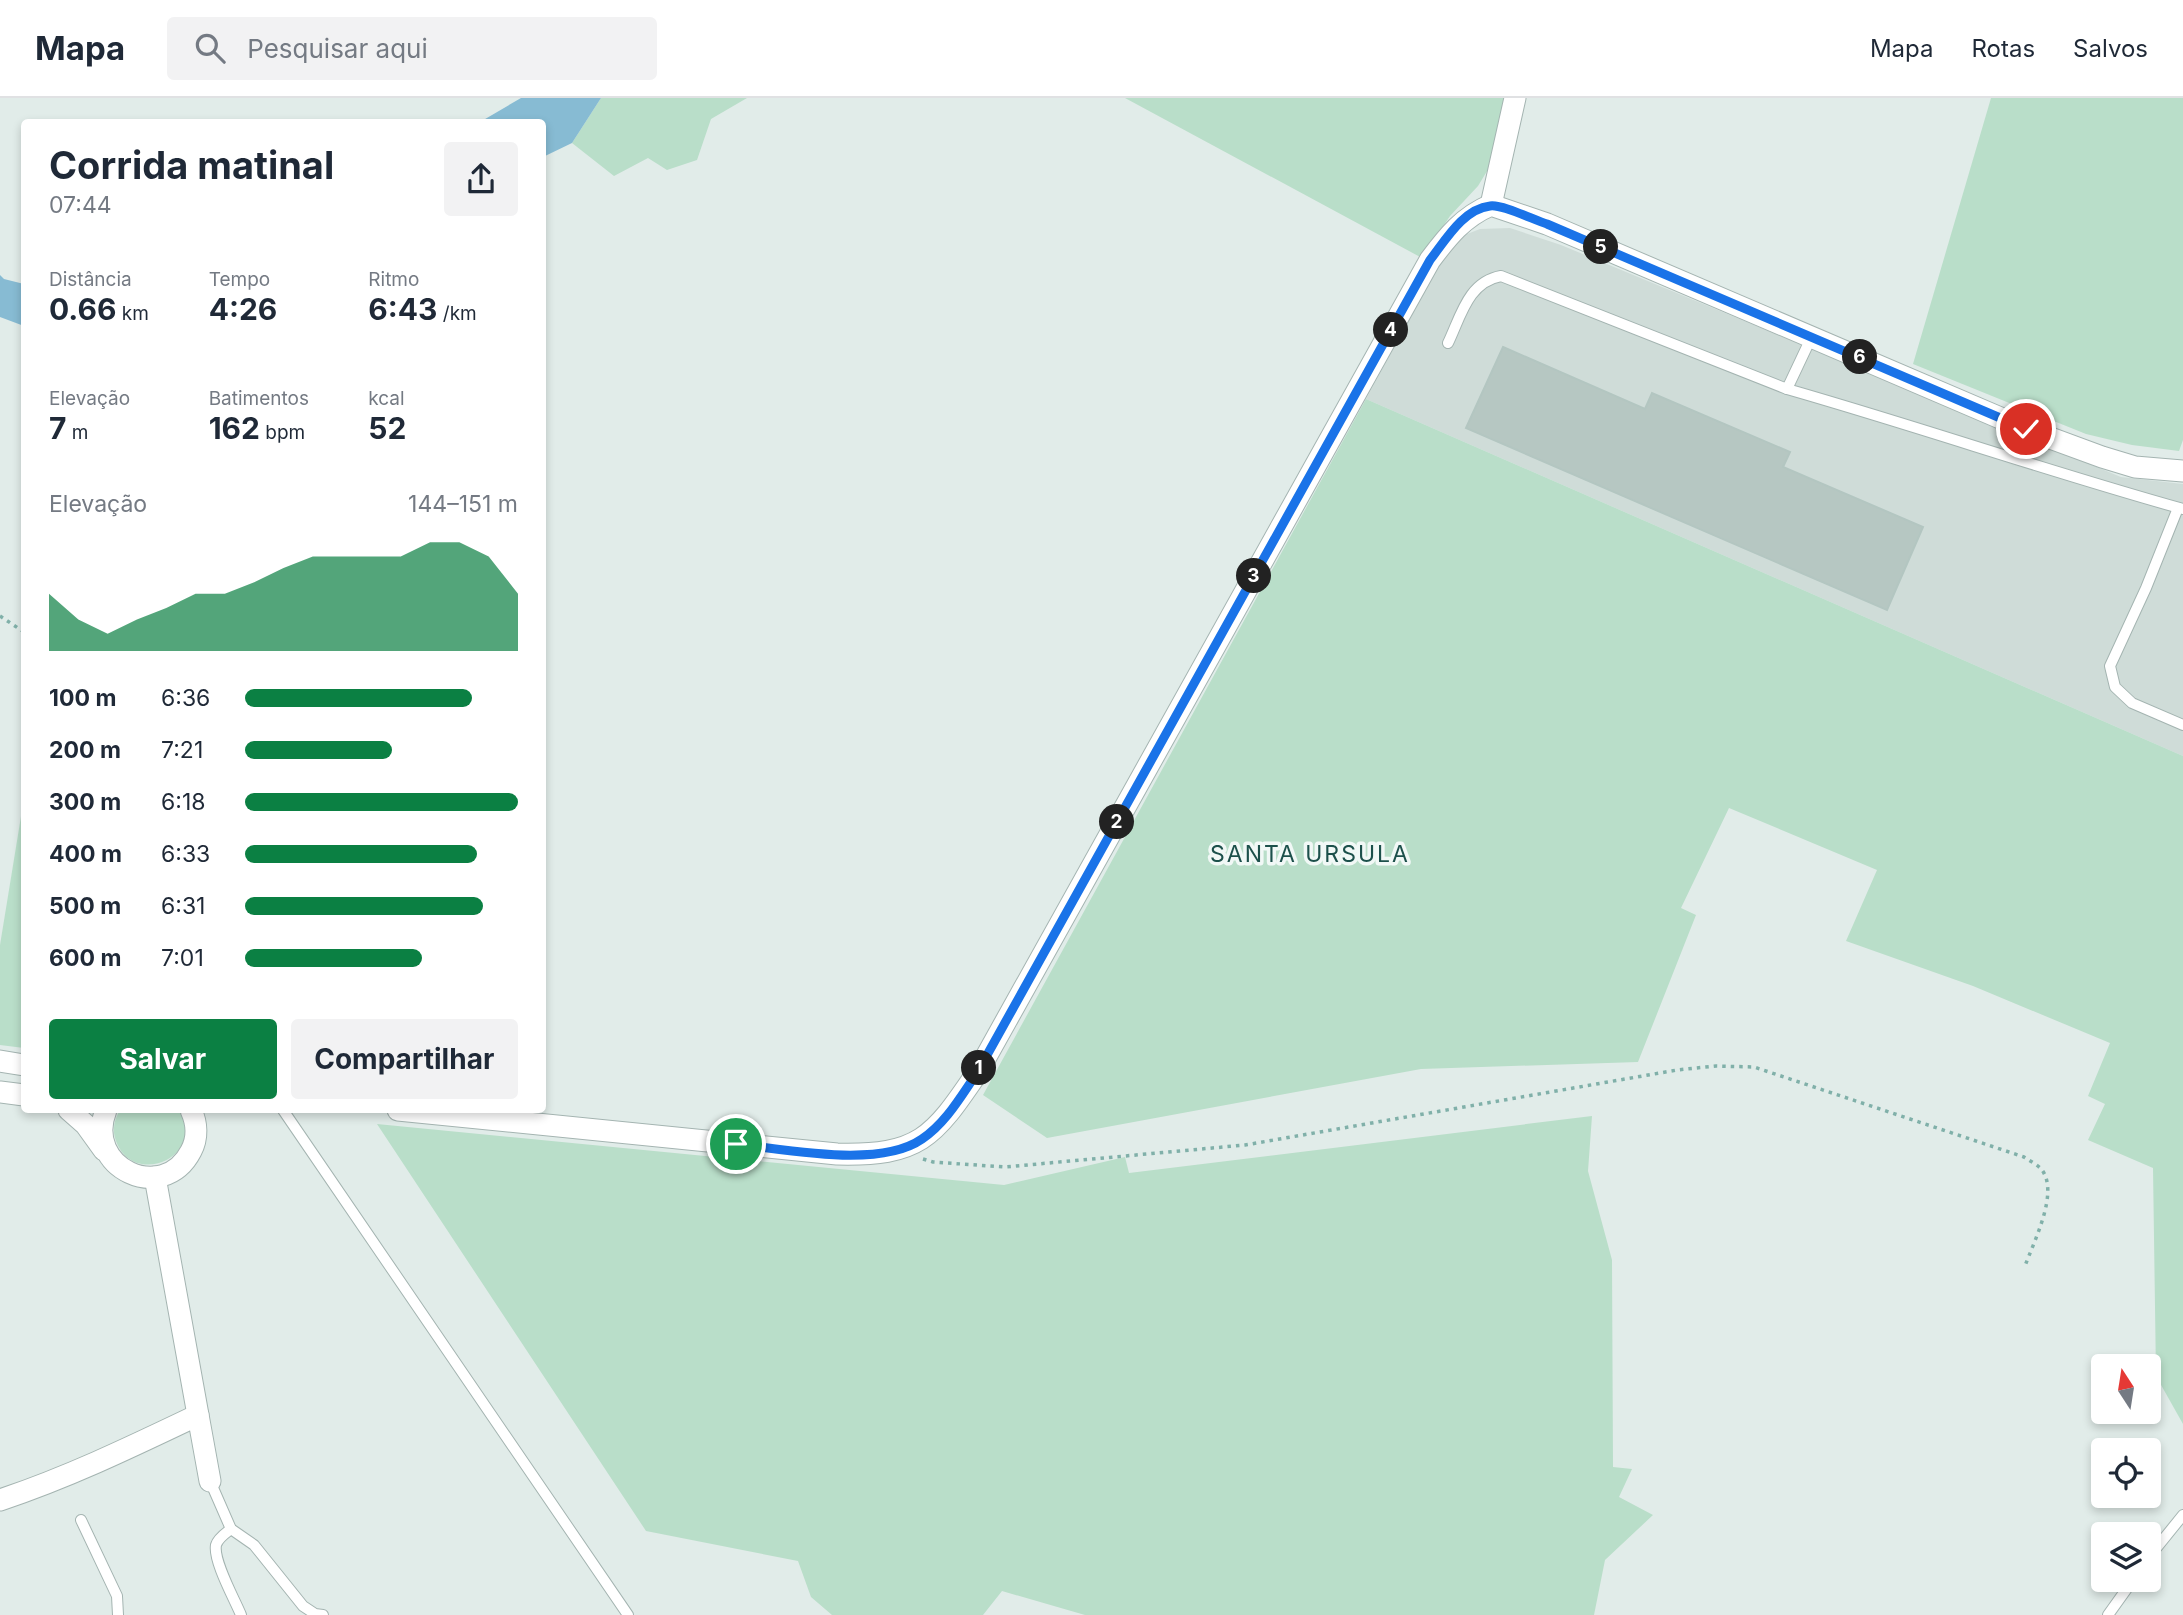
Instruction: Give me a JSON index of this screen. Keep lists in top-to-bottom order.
{
  "districts": ["SANTA URSULA"],
  "north": "top",
  "page": {
    "header": "Mapa",
    "search": "Pesquisar aqui",
    "nav": ["Mapa", "Rotas", "Salvos"],
    "heading": ["Corrida matinal", "07:44"],
    "pins": [
      "5",
      "4",
      "6",
      "3",
      "2",
      "1"
    ],
    "stats": [
      ["Distância", "0.66 km"],
      ["Tempo", "4:26"],
      ["Ritmo", "6:43 /km"],
      ["Elevação", "7 m"],
      ["Batimentos", "162 bpm"],
      ["kcal", "52"]
    ],
    "chart": ["Elevação", "144–151 m"],
    "list": [
      {
        "name": "100 m",
        "note": "6:36"
      },
      {
        "name": "200 m",
        "note": "7:21"
      },
      {
        "name": "300 m",
        "note": "6:18"
      },
      {
        "name": "400 m",
        "note": "6:33"
      },
      {
        "name": "500 m",
        "note": "6:31"
      },
      {
        "name": "600 m",
        "note": "7:01"
      }
    ],
    "buttons": ["Salvar", "Compartilhar"]
  }
}
